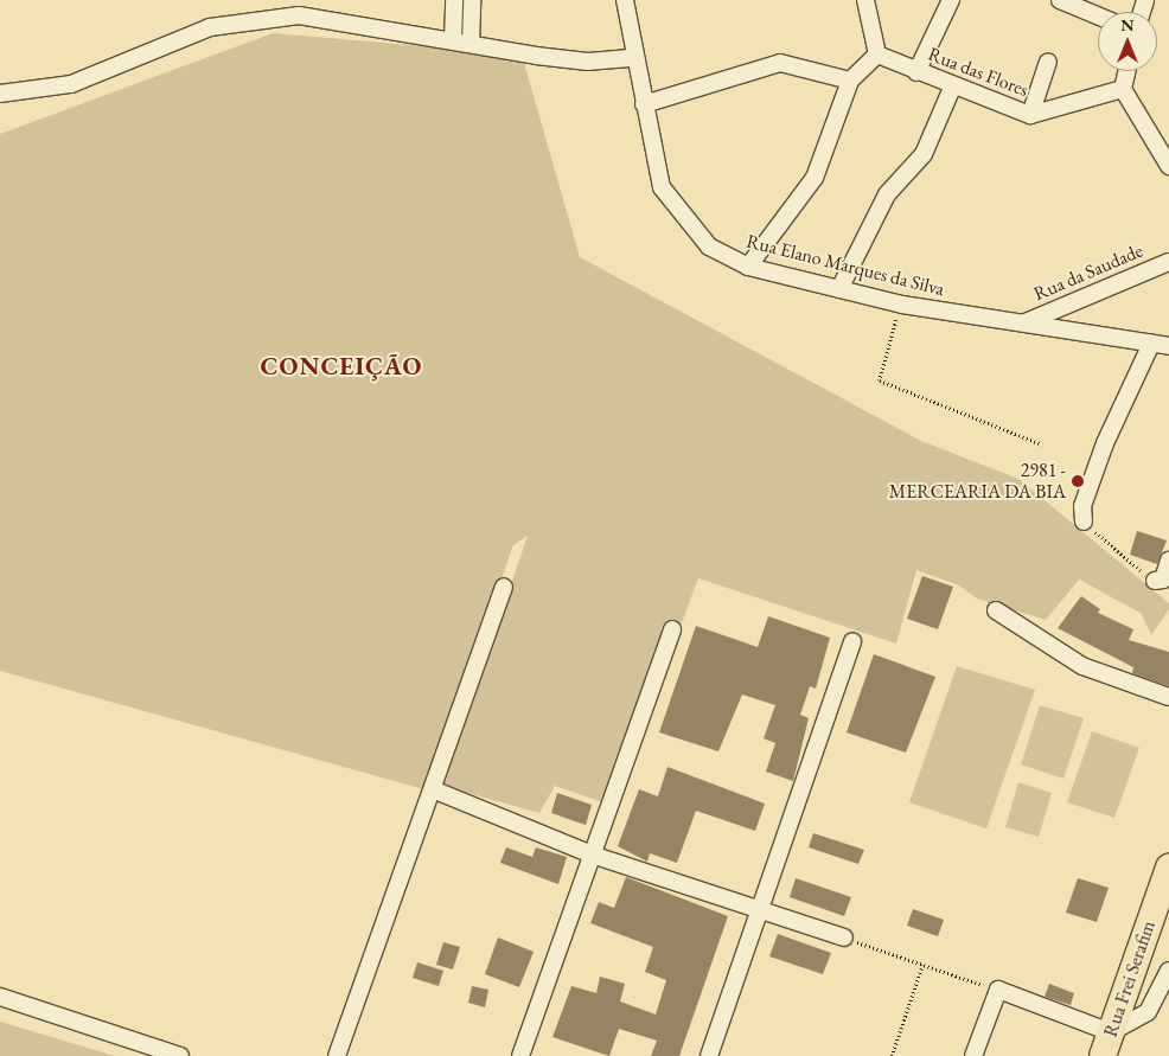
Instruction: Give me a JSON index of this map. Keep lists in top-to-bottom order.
{
  "streets": {
    "main road": ["Rua Frei Serafim"],
    "street": ["Rua das Flores", "Rua Elano Marques da Silva", "Rua da Saudade"]
  },
  "crossings": [
    ["Rua Elano Marques da Silva", "Rua da Saudade"]
  ],
  "districts": ["CONCEIÇÃO"],
  "places": ["2981 - MERCEARIA DA BIA"],
  "north": "top"
}
